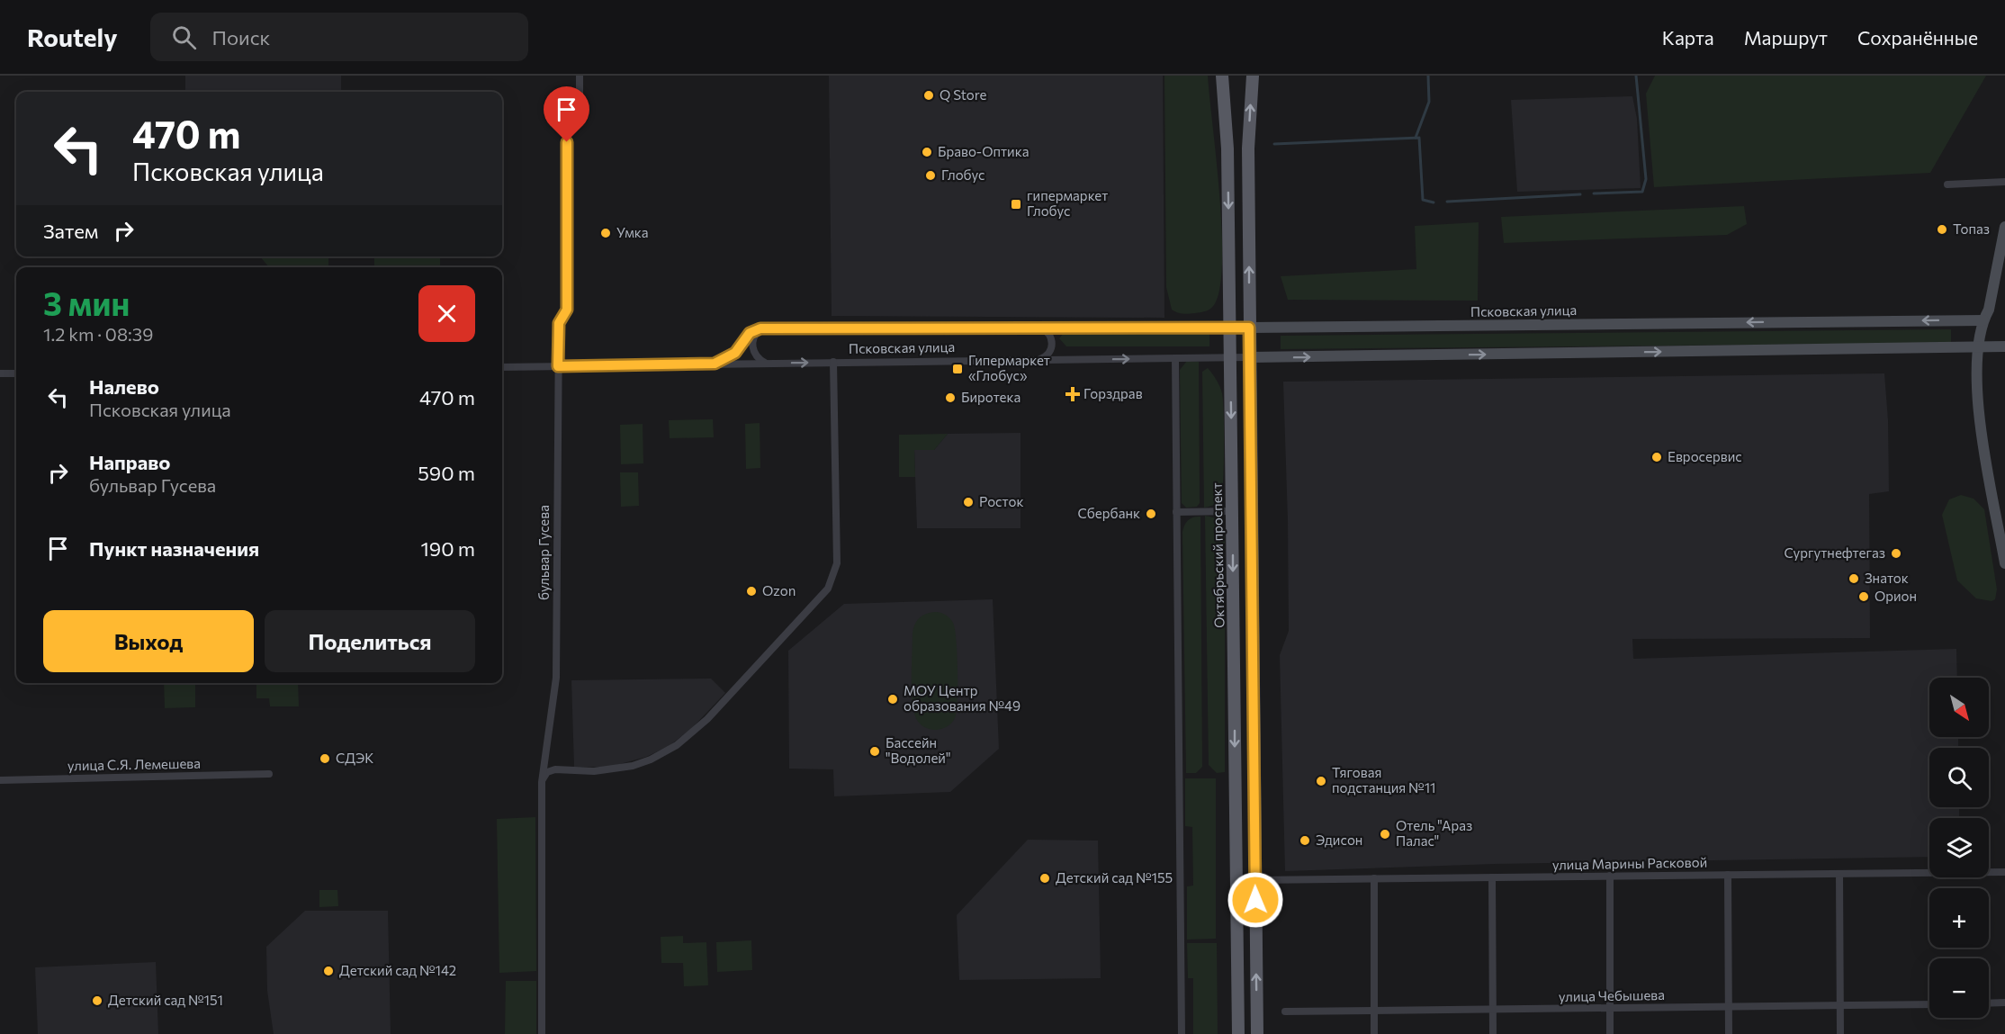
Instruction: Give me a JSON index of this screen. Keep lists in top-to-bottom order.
{
  "streets": {
    "main road": ["Псковская улица", "Октябрьский проспект"],
    "street": [
      "бульвар Гусева",
      "улица С.Я. Лемешева",
      "улица Марины Расковой",
      "улица Чебышева"
    ]
  },
  "crossings": [
    ["Псковская улица", "бульвар Гусева"],
    ["Псковская улица", "Октябрьский проспект"]
  ],
  "places": {
    "other": [
      "Q Store",
      "Браво-Оптика",
      "Глобус",
      "Топаз",
      "Умка",
      "Биротека",
      "Евросервис",
      "Росток",
      "Сбербанк",
      "Сургутнефтегаз",
      "Знаток",
      "Ozon",
      "Орион",
      "МОУ Центр образования №49",
      "Бассейн \"Водолей\"",
      "СДЭК",
      "Тяговая подстанция №11",
      "Отель \"Араз Палас\"",
      "Эдисон",
      "Детский сад №155",
      "Детский сад №142",
      "Детский сад №151"
    ],
    "transit": ["гипермаркет Глобус", "Гипермаркет «Глобус»"],
    "health": ["Горздрав"]
  },
  "north": "bottom right",
  "page": {
    "header": "Routely",
    "search": "Поиск",
    "nav": ["Карта", "Маршрут", "Сохранённые"],
    "turn": ["470 m", "Псковская улица"],
    "then": "Затем",
    "heading": ["3 мин", "1.2 km · 08:39"],
    "list": [
      {
        "name": "Налево",
        "note": "Псковская улица",
        "value": "470 m"
      },
      {
        "name": "Направо",
        "note": "бульвар Гусева",
        "value": "590 m"
      },
      {
        "name": "Пункт назначения",
        "value": "190 m"
      }
    ],
    "buttons": ["Выход", "Поделиться"],
    "map_buttons": ["+", "−"]
  }
}
